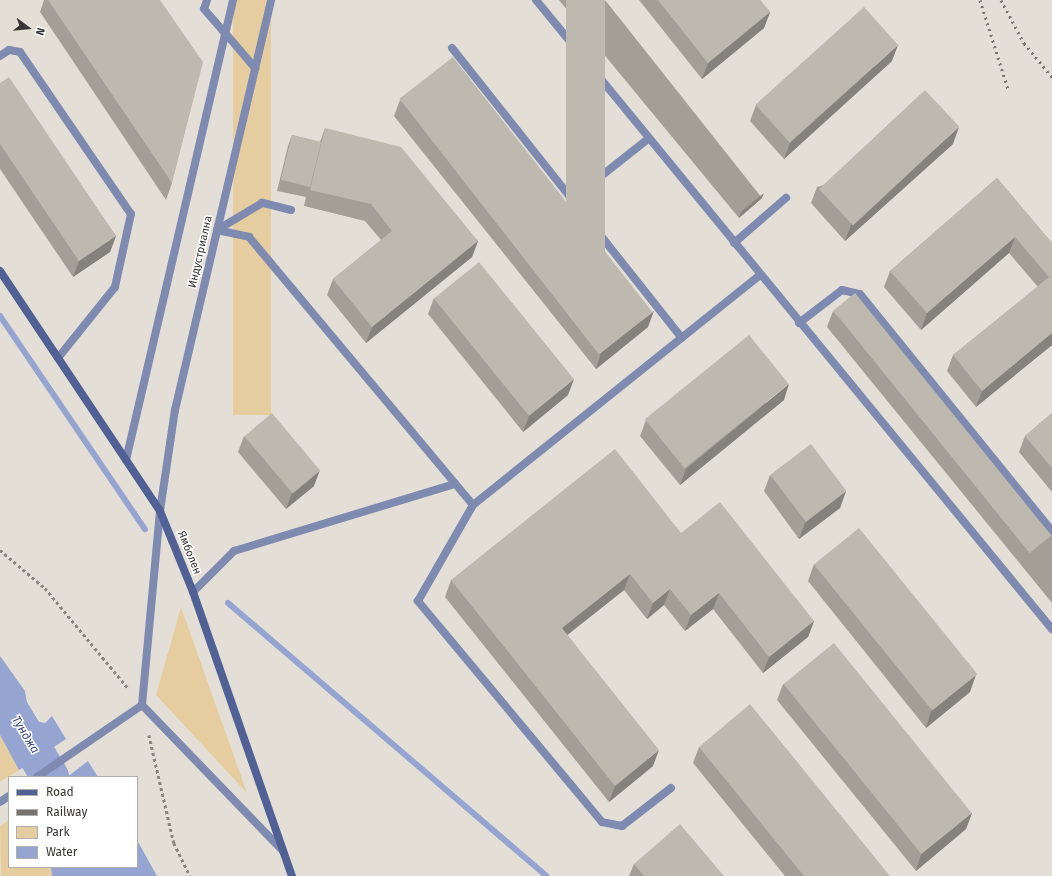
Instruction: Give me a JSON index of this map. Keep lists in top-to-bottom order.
{
  "streets": {
    "main road": ["Ямболен"],
    "street": ["Индустриална"]
  },
  "crossings": [
    ["Индустриална", "Ямболен"]
  ],
  "water": ["Тунджа"],
  "legend": [
    "Road",
    "Railway",
    "Park",
    "Water"
  ],
  "north": "right"
}
